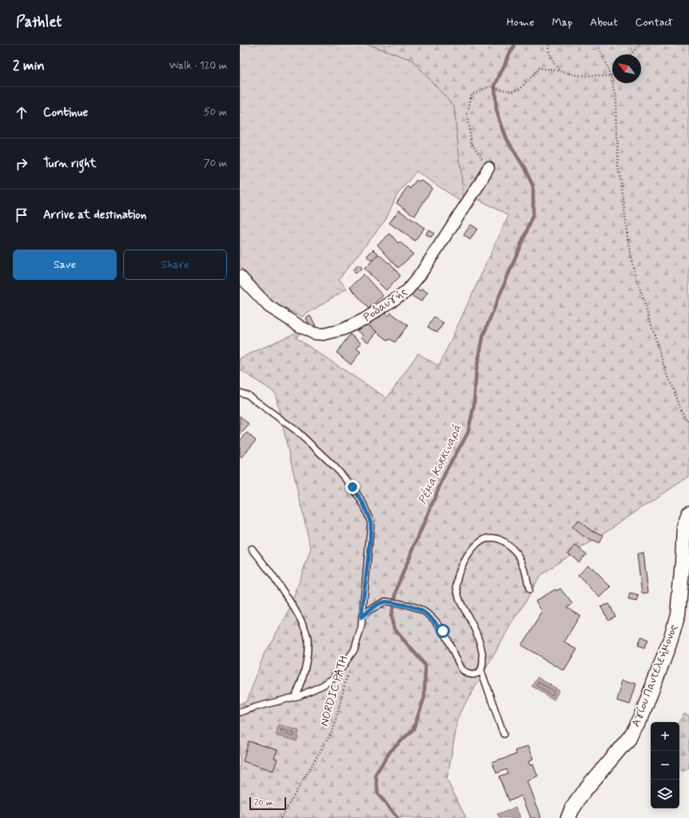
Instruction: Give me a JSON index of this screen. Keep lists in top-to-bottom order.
{
  "streets": {
    "street": ["Ροδαυγής", "Αγίου Παντελεήμονος"],
    "path": ["NORDIC PATH"]
  },
  "water": ["Ρέμα Κοκκιναρά"],
  "scale_bar": "20 m",
  "north": "top left",
  "page": {
    "header": "Pathlet",
    "nav": [
      "Home",
      "Map",
      "About",
      "Contact"
    ],
    "heading": ["2 min", "Walk · 120 m"],
    "list": [
      ["Continue", "50 m"],
      ["Turn right", "70 m"],
      "Arrive at destination"
    ],
    "buttons": ["Save", "Share"],
    "map_buttons": ["+", "−"],
    "scale": "20 m"
  }
}
